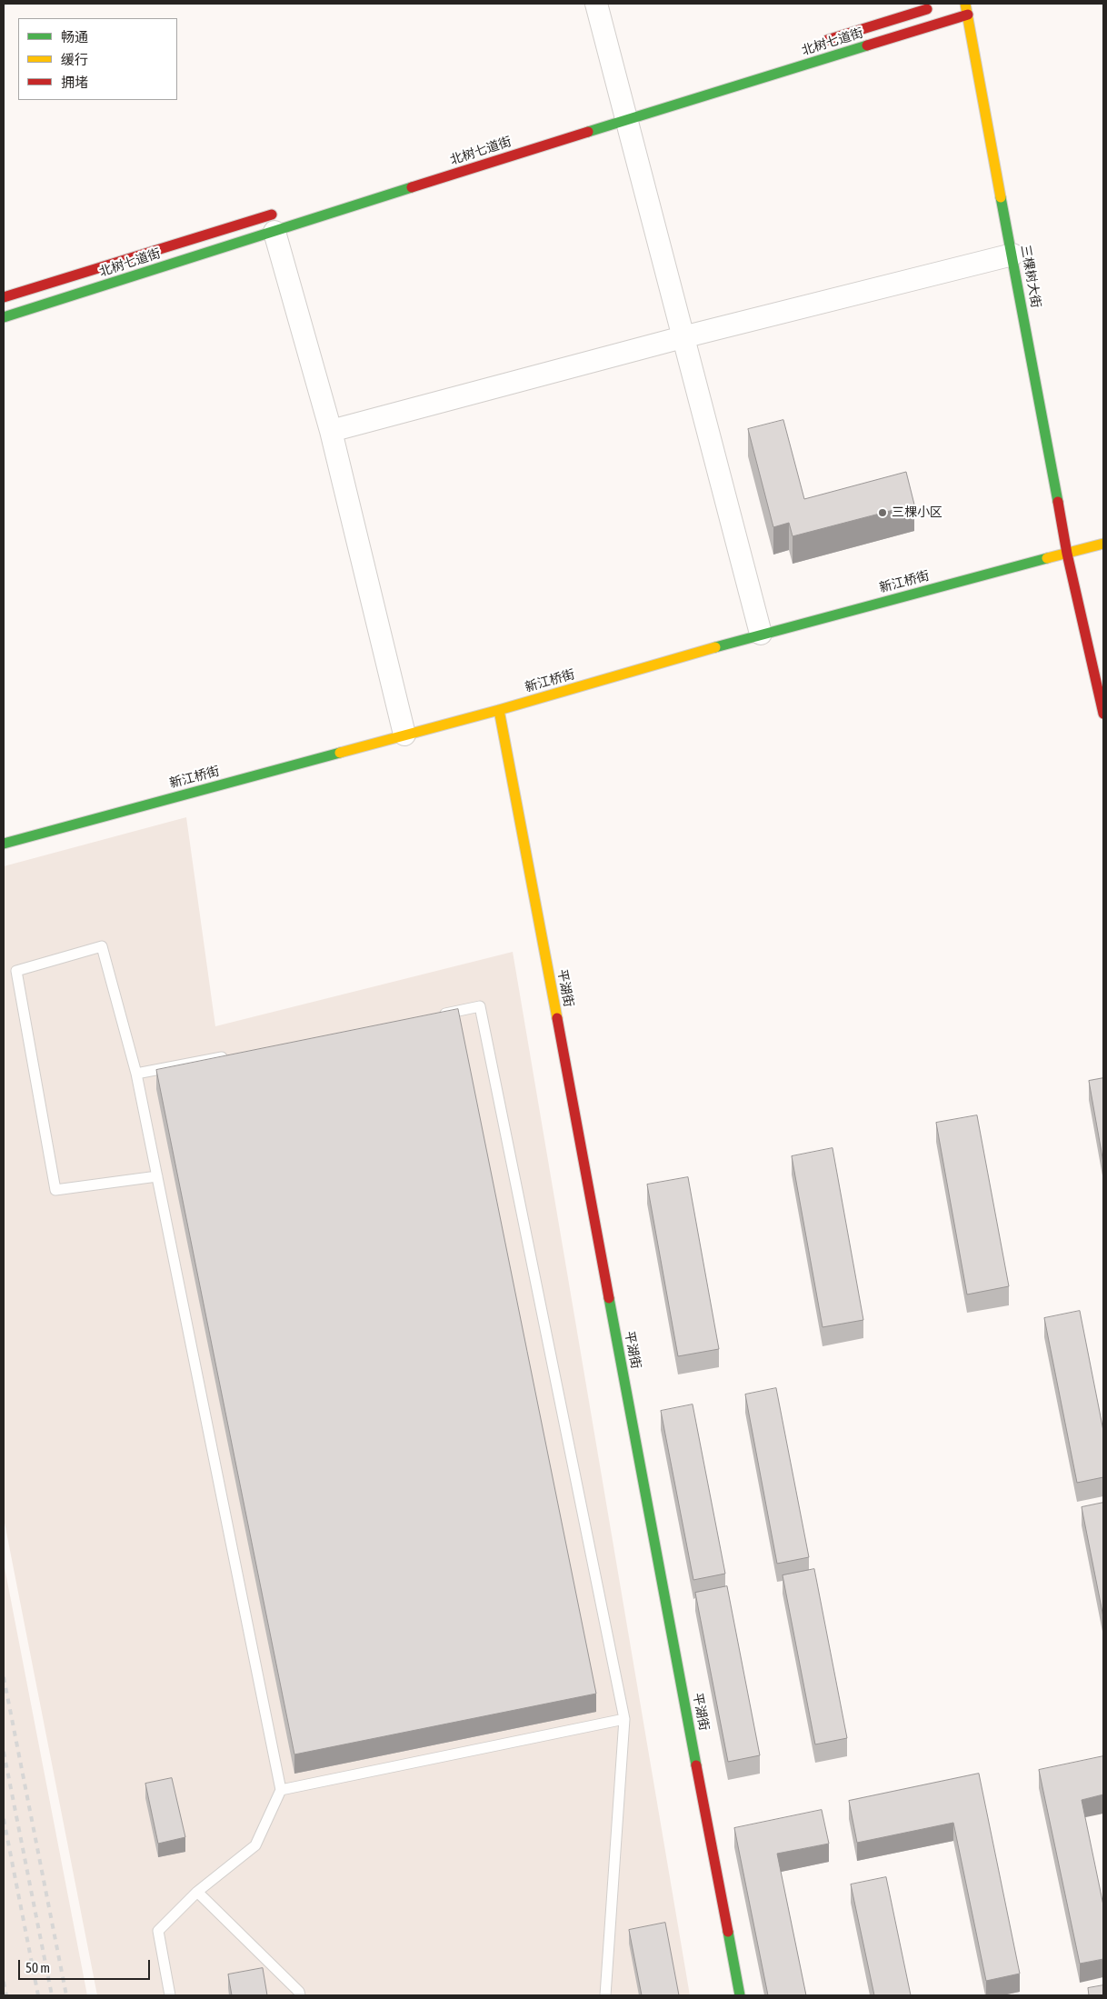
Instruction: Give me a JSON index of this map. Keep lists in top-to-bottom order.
{
  "streets": {
    "street": [
      "北树七道街",
      "三棵树大街",
      "新江桥街",
      "平湖街"
    ]
  },
  "crossings": [
    ["北树七道街", "三棵树大街"],
    ["三棵树大街", "新江桥街"],
    ["新江桥街", "平湖街"]
  ],
  "places": ["三棵小区"],
  "legend": ["畅通", "缓行", "拥堵"],
  "scale_bar": "50 m"
}
